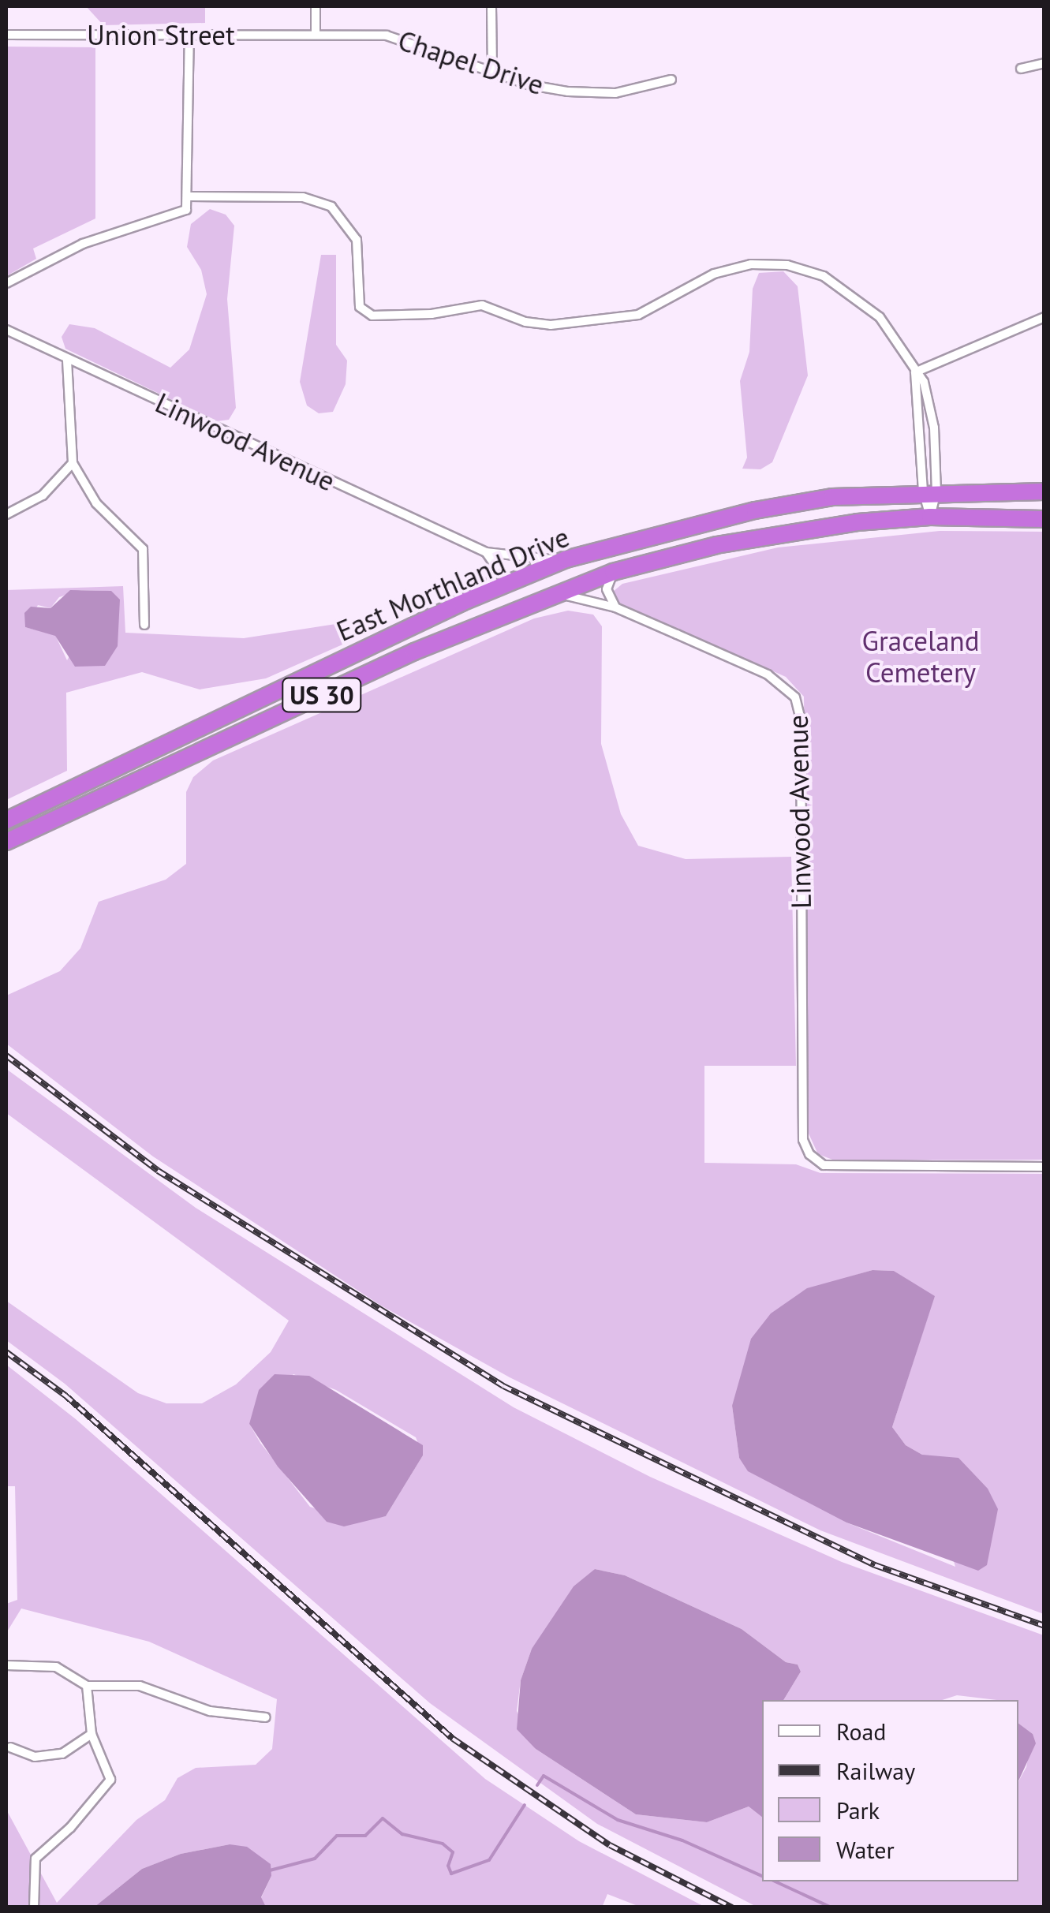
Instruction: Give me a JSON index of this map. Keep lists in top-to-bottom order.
{
  "streets": {
    "highway": ["East Morthland Drive", "US 30"],
    "street": ["Union Street", "Chapel Drive", "Linwood Avenue"]
  },
  "crossings": [
    ["Union Street", "Chapel Drive"],
    ["Linwood Avenue", "East Morthland Drive"]
  ],
  "parks": ["Graceland Cemetery"],
  "legend": [
    "Road",
    "Railway",
    "Park",
    "Water"
  ]
}
